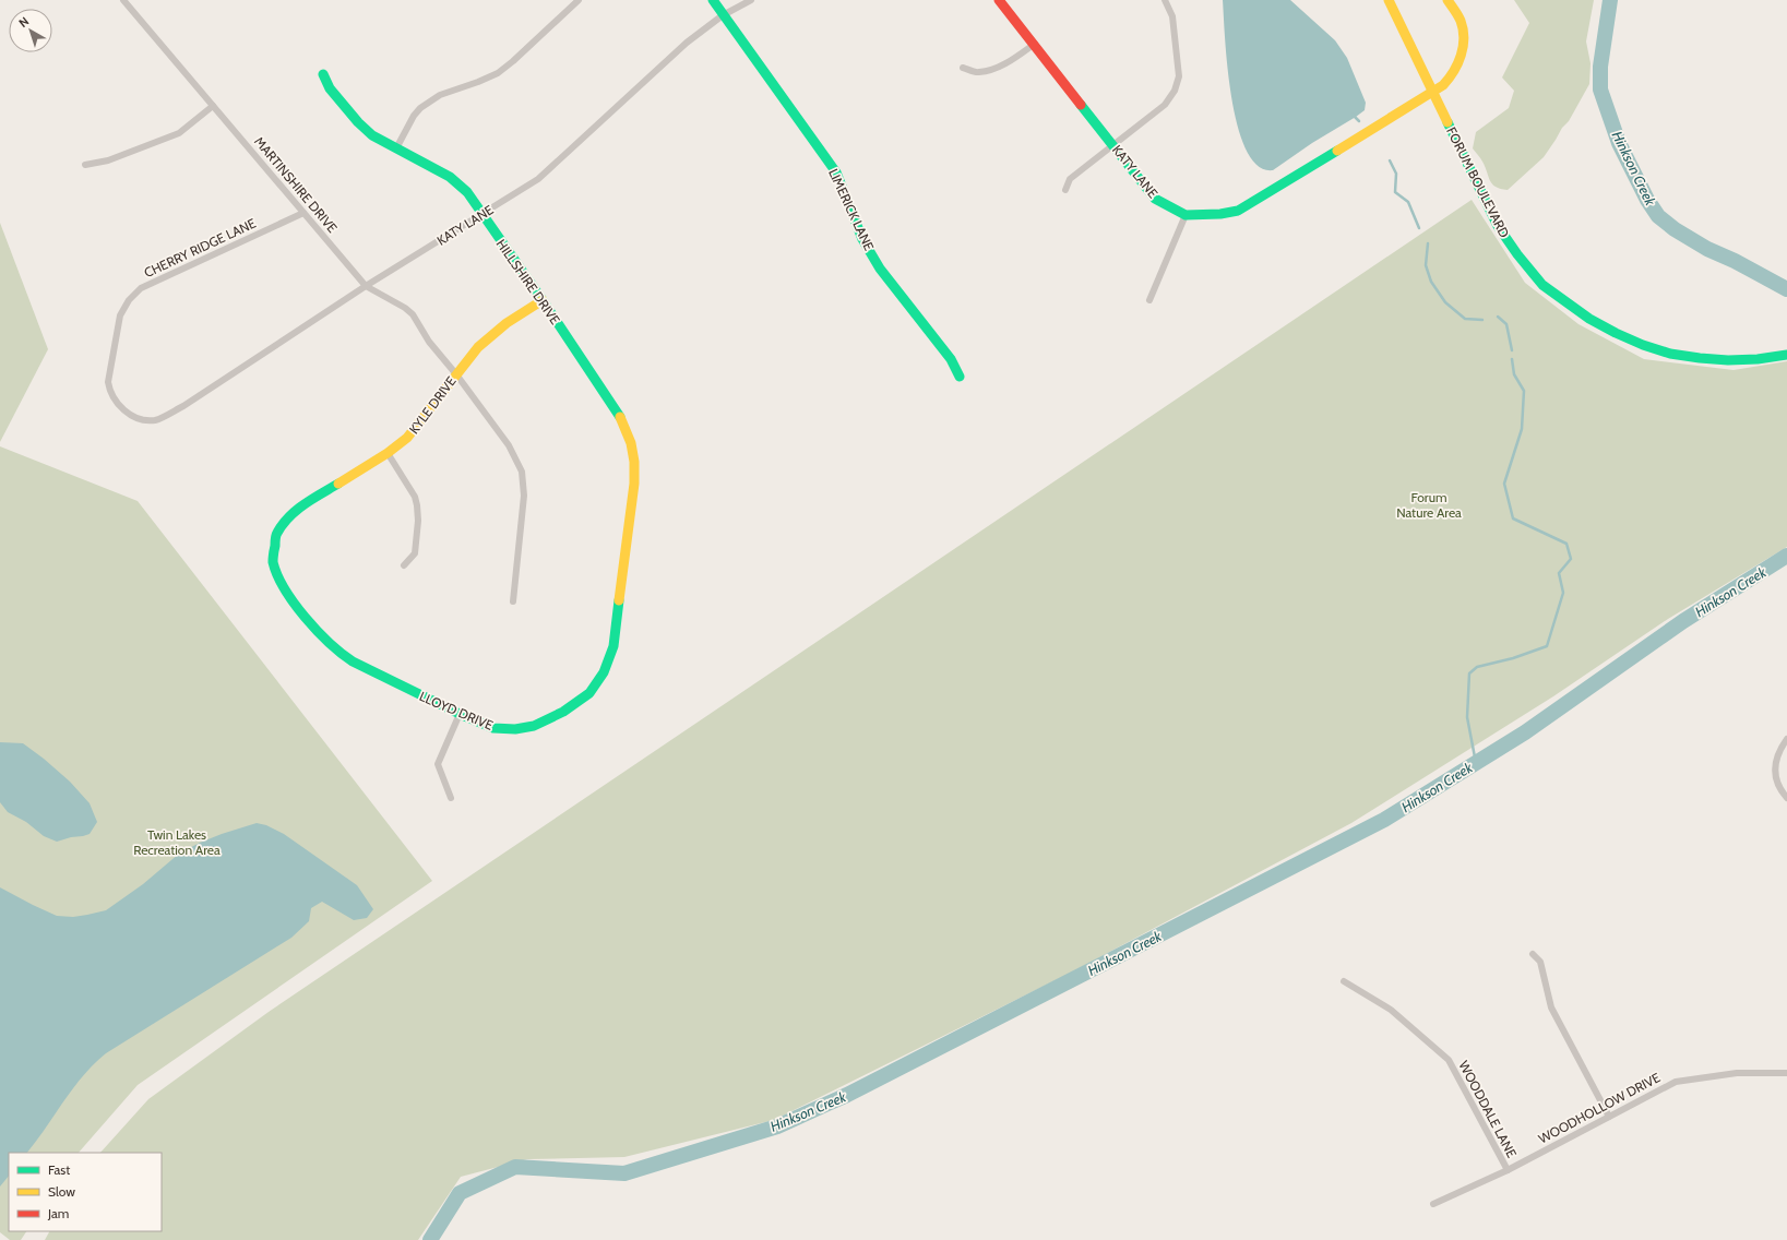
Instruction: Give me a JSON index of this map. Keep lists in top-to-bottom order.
{
  "streets": {
    "street": [
      "KATY LANE",
      "FORUM BOULEVARD",
      "MARTINSHIRE DRIVE",
      "LIMERICK LANE",
      "CHERRY RIDGE LANE",
      "HILLSHIRE DRIVE",
      "KYLE DRIVE",
      "LLOYD DRIVE",
      "WOODHOLLOW DRIVE",
      "WOODDALE LANE"
    ]
  },
  "crossings": [
    ["KATY LANE", "FORUM BOULEVARD"],
    ["KATY LANE", "MARTINSHIRE DRIVE"],
    ["KATY LANE", "LIMERICK LANE"],
    ["KATY LANE", "CHERRY RIDGE LANE"],
    ["KATY LANE", "HILLSHIRE DRIVE"],
    ["MARTINSHIRE DRIVE", "CHERRY RIDGE LANE"],
    ["MARTINSHIRE DRIVE", "KYLE DRIVE"],
    ["HILLSHIRE DRIVE", "KYLE DRIVE"],
    ["HILLSHIRE DRIVE", "LLOYD DRIVE"],
    ["KYLE DRIVE", "LLOYD DRIVE"],
    ["WOODHOLLOW DRIVE", "WOODDALE LANE"]
  ],
  "water": ["Hinkson Creek"],
  "parks": ["Forum Nature Area", "Twin Lakes Recreation Area"],
  "legend": ["Fast", "Slow", "Jam"],
  "north": "top left"
}
